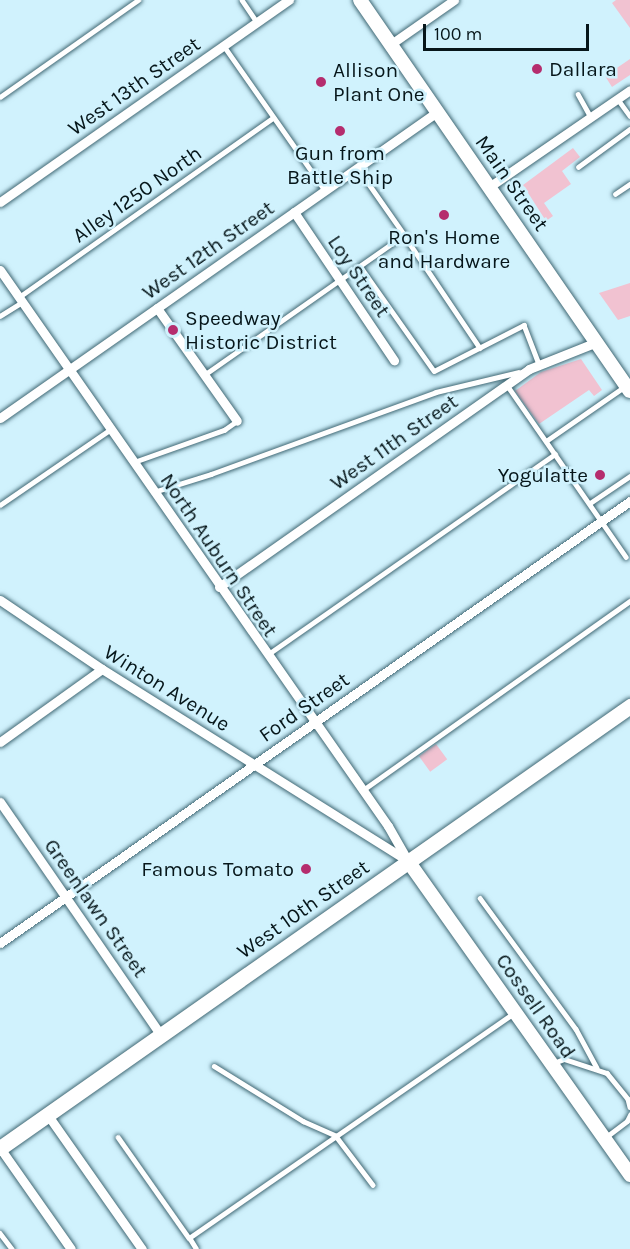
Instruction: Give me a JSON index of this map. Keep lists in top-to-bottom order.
{
  "streets": {
    "main road": ["West 10th Street"],
    "street": [
      "West 13th Street",
      "Main Street",
      "West 12th Street",
      "Loy Street",
      "West 11th Street",
      "North Auburn Street",
      "Winton Avenue",
      "Ford Street",
      "Greenlawn Street",
      "Cossell Road"
    ],
    "lane": ["Alley 1250 North"]
  },
  "crossings": [
    ["Main Street", "West 12th Street"],
    ["Main Street", "West 11th Street"],
    ["Alley 1250 North", "North Auburn Street"],
    ["West 12th Street", "Loy Street"],
    ["West 12th Street", "North Auburn Street"],
    ["West 11th Street", "North Auburn Street"],
    ["North Auburn Street", "Winton Avenue"],
    ["North Auburn Street", "Ford Street"],
    ["North Auburn Street", "West 10th Street"],
    ["North Auburn Street", "Cossell Road"],
    ["Winton Avenue", "Ford Street"],
    ["Winton Avenue", "West 10th Street"],
    ["Winton Avenue", "Cossell Road"],
    ["Ford Street", "Greenlawn Street"],
    ["Greenlawn Street", "West 10th Street"],
    ["West 10th Street", "Cossell Road"]
  ],
  "places": [
    "Dallara",
    "Allison Plant One",
    "Gun from Battle Ship",
    "Ron's Home and Hardware",
    "Speedway Historic District",
    "Yogulatte",
    "Famous Tomato"
  ],
  "scale_bar": "100 m"
}
